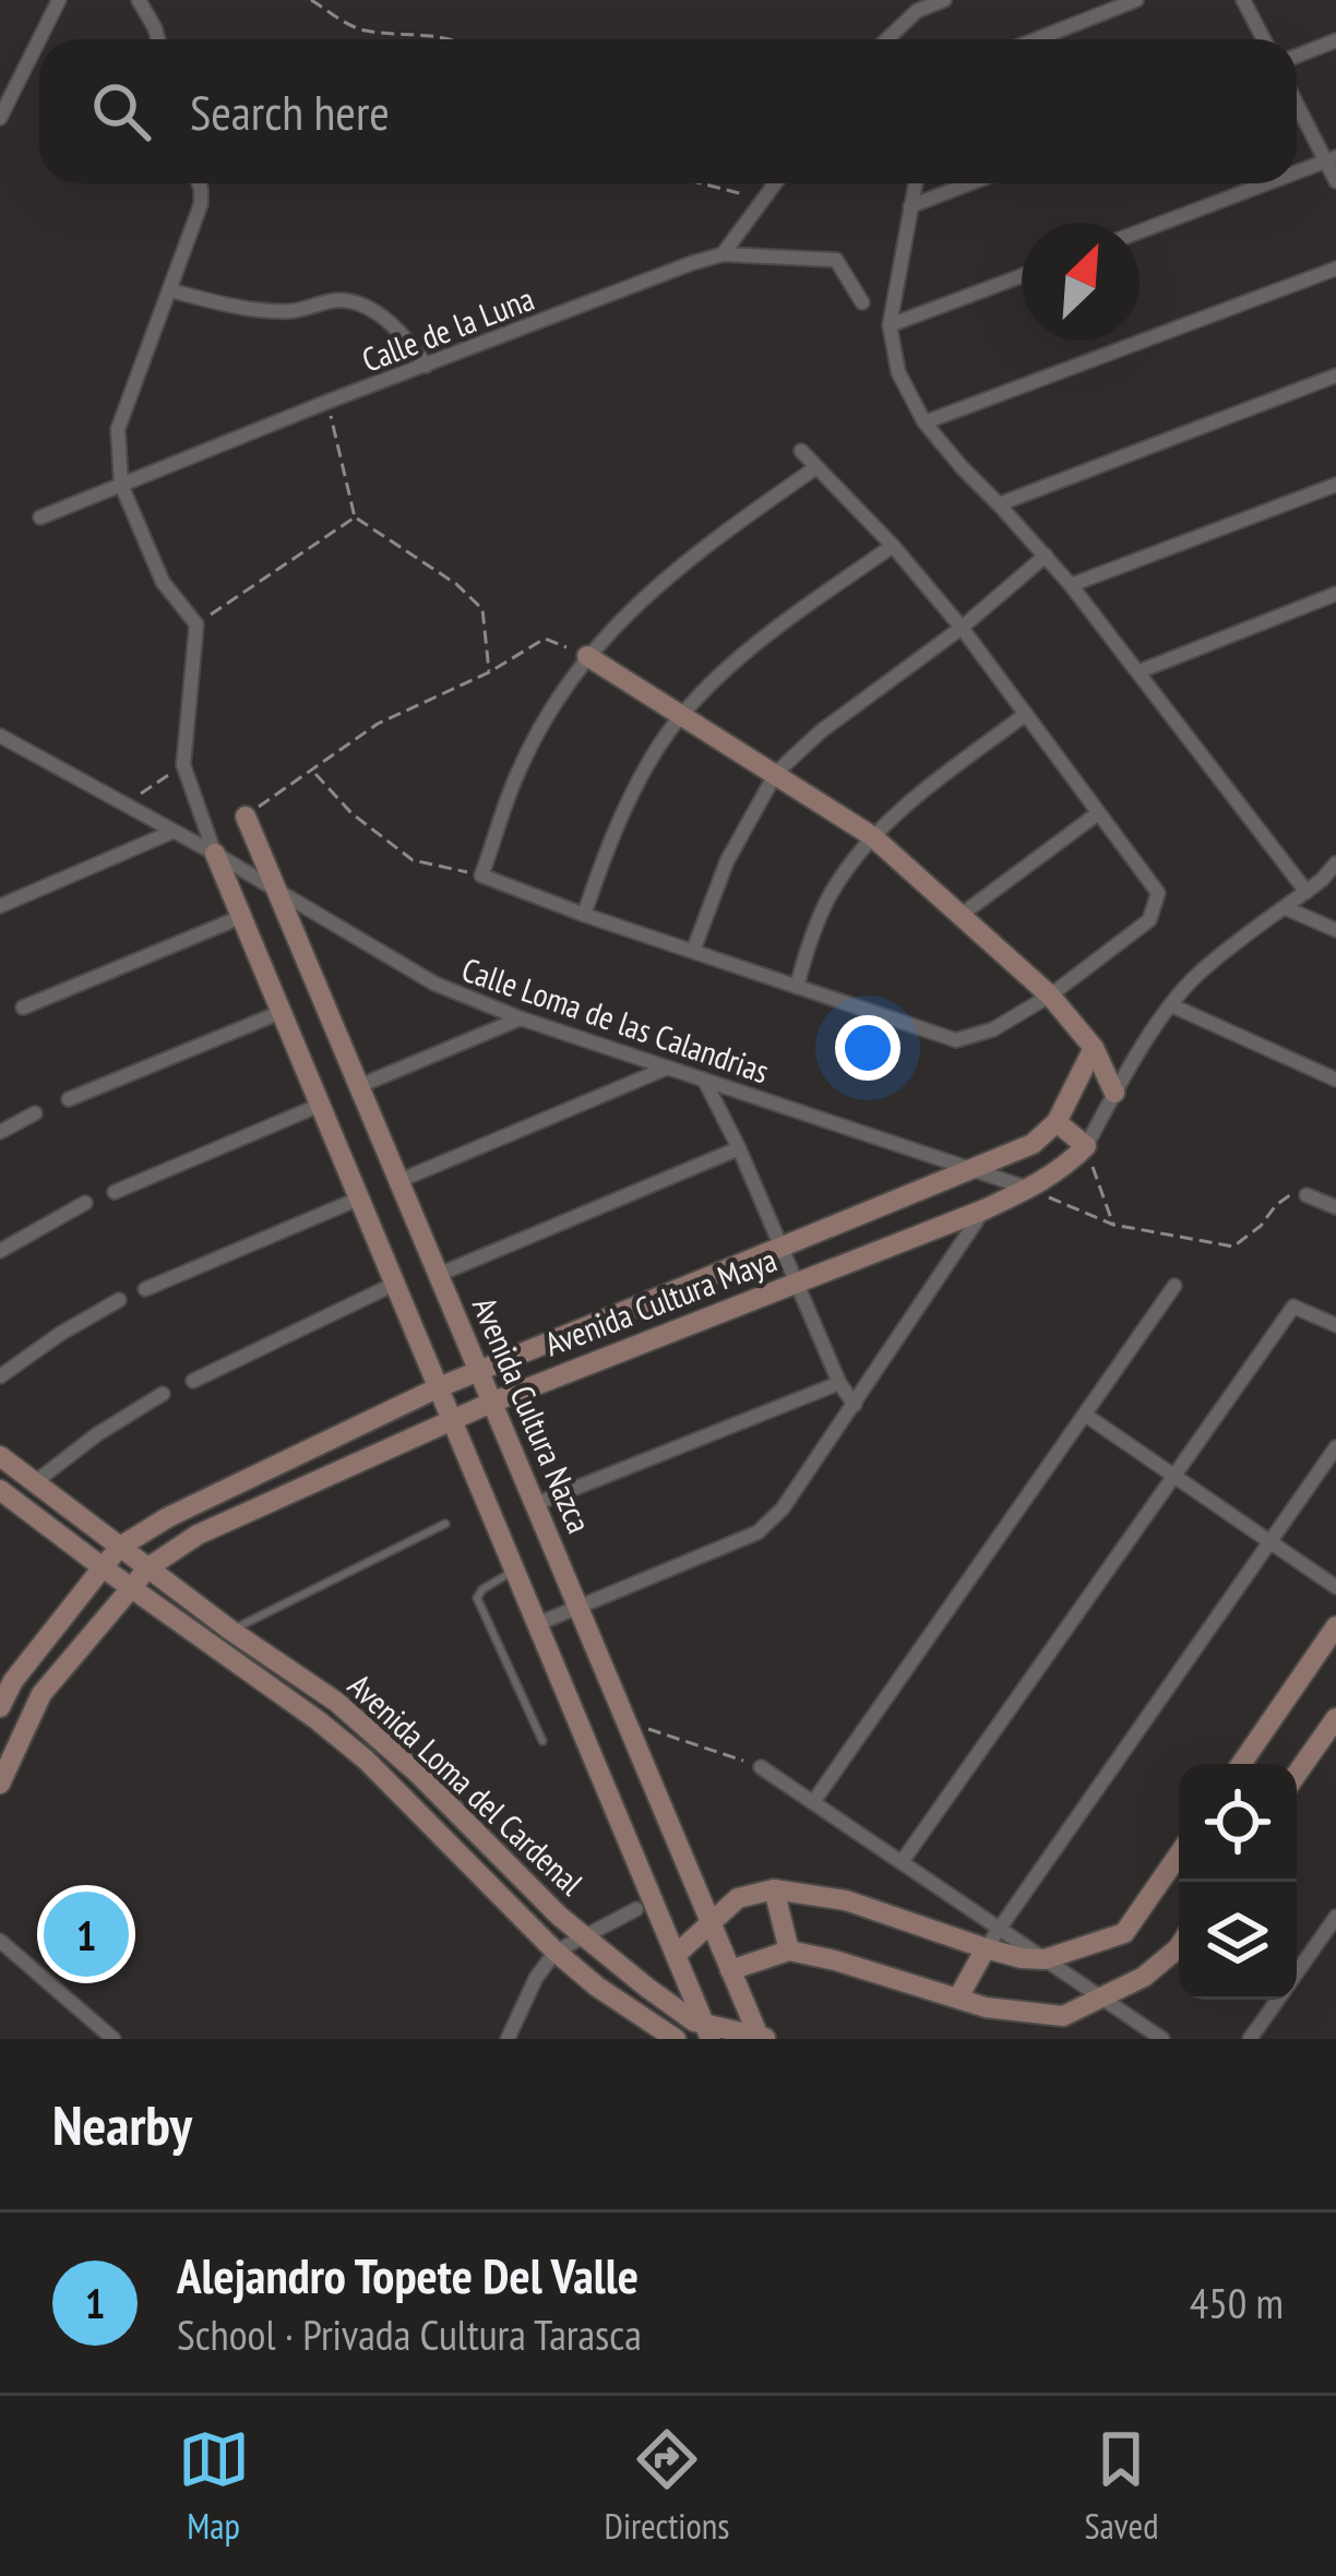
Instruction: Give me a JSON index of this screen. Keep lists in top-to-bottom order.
{
  "streets": {
    "street": [
      "Calle de la Luna",
      "Calle Loma de las Calandrias",
      "Avenida Cultura Maya",
      "Avenida Cultura Nazca",
      "Avenida Loma del Cardenal"
    ]
  },
  "crossings": [
    ["Calle Loma de las Calandrias", "Avenida Cultura Maya"],
    ["Calle Loma de las Calandrias", "Avenida Cultura Nazca"],
    ["Avenida Cultura Maya", "Avenida Cultura Nazca"],
    ["Avenida Cultura Maya", "Avenida Loma del Cardenal"],
    ["Avenida Cultura Nazca", "Avenida Loma del Cardenal"]
  ],
  "north": "top right",
  "page": {
    "search": "Search here",
    "pins": "1",
    "heading": "Nearby",
    "list": [
      {
        "mark": "1",
        "name": "Alejandro Topete Del Valle",
        "note": "School · Privada Cultura Tarasca",
        "value": "450 m"
      }
    ],
    "nav": ["Map", "Directions", "Saved"]
  }
}
